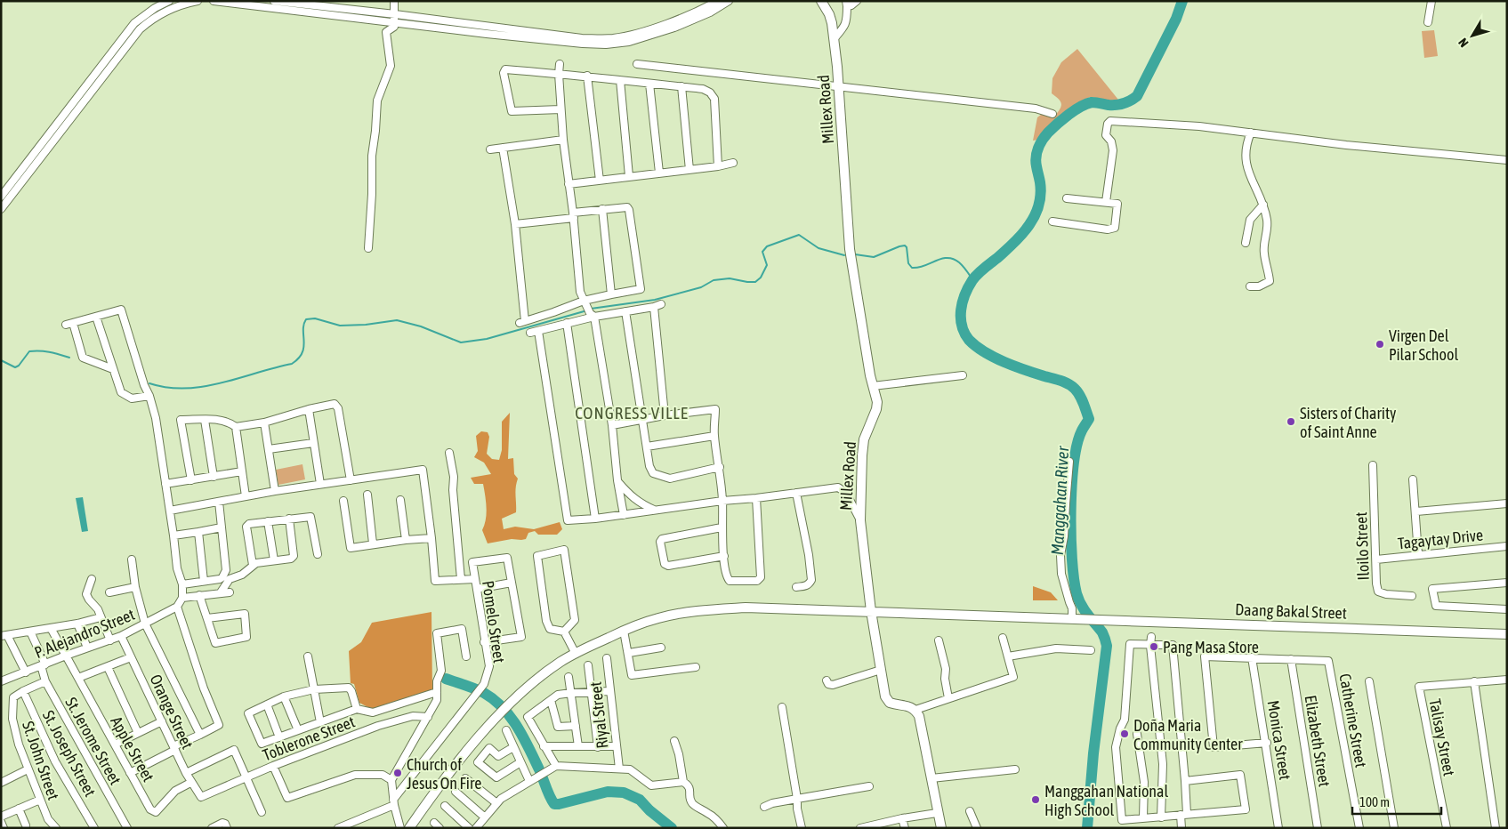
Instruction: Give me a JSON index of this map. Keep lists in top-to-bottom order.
{
  "streets": {
    "street": [
      "Millex Road",
      "Tagaytay Drive",
      "Iloilo Street",
      "Daang Bakal Street",
      "Pomelo Street",
      "P. Alejandro Street",
      "Orange Street",
      "Riyal Street",
      "Catherine Street",
      "Talisay Street",
      "Toblerone Street",
      "Monica Street",
      "St. Jerome Street",
      "Elizabeth Street",
      "Apple Street",
      "St. Joseph Street",
      "St. John Street"
    ]
  },
  "crossings": [
    ["Millex Road", "Daang Bakal Street"],
    ["Tagaytay Drive", "Iloilo Street"],
    ["P. Alejandro Street", "Orange Street"],
    ["P. Alejandro Street", "St. Jerome Street"],
    ["P. Alejandro Street", "Apple Street"],
    ["Orange Street", "Toblerone Street"],
    ["Orange Street", "Apple Street"],
    ["Catherine Street", "Monica Street"],
    ["Catherine Street", "Elizabeth Street"],
    ["St. Joseph Street", "St. John Street"]
  ],
  "districts": ["CONGRESS VILLE"],
  "water": ["Manggahan River"],
  "places": [
    "Virgen Del Pilar School",
    "Sisters of Charity of Saint Anne",
    "Pang Masa Store",
    "Doña Maria Community Center",
    "Church of Jesus On Fire",
    "Manggahan National High School"
  ],
  "scale_bar": "100 m",
  "north": "bottom left"
}
